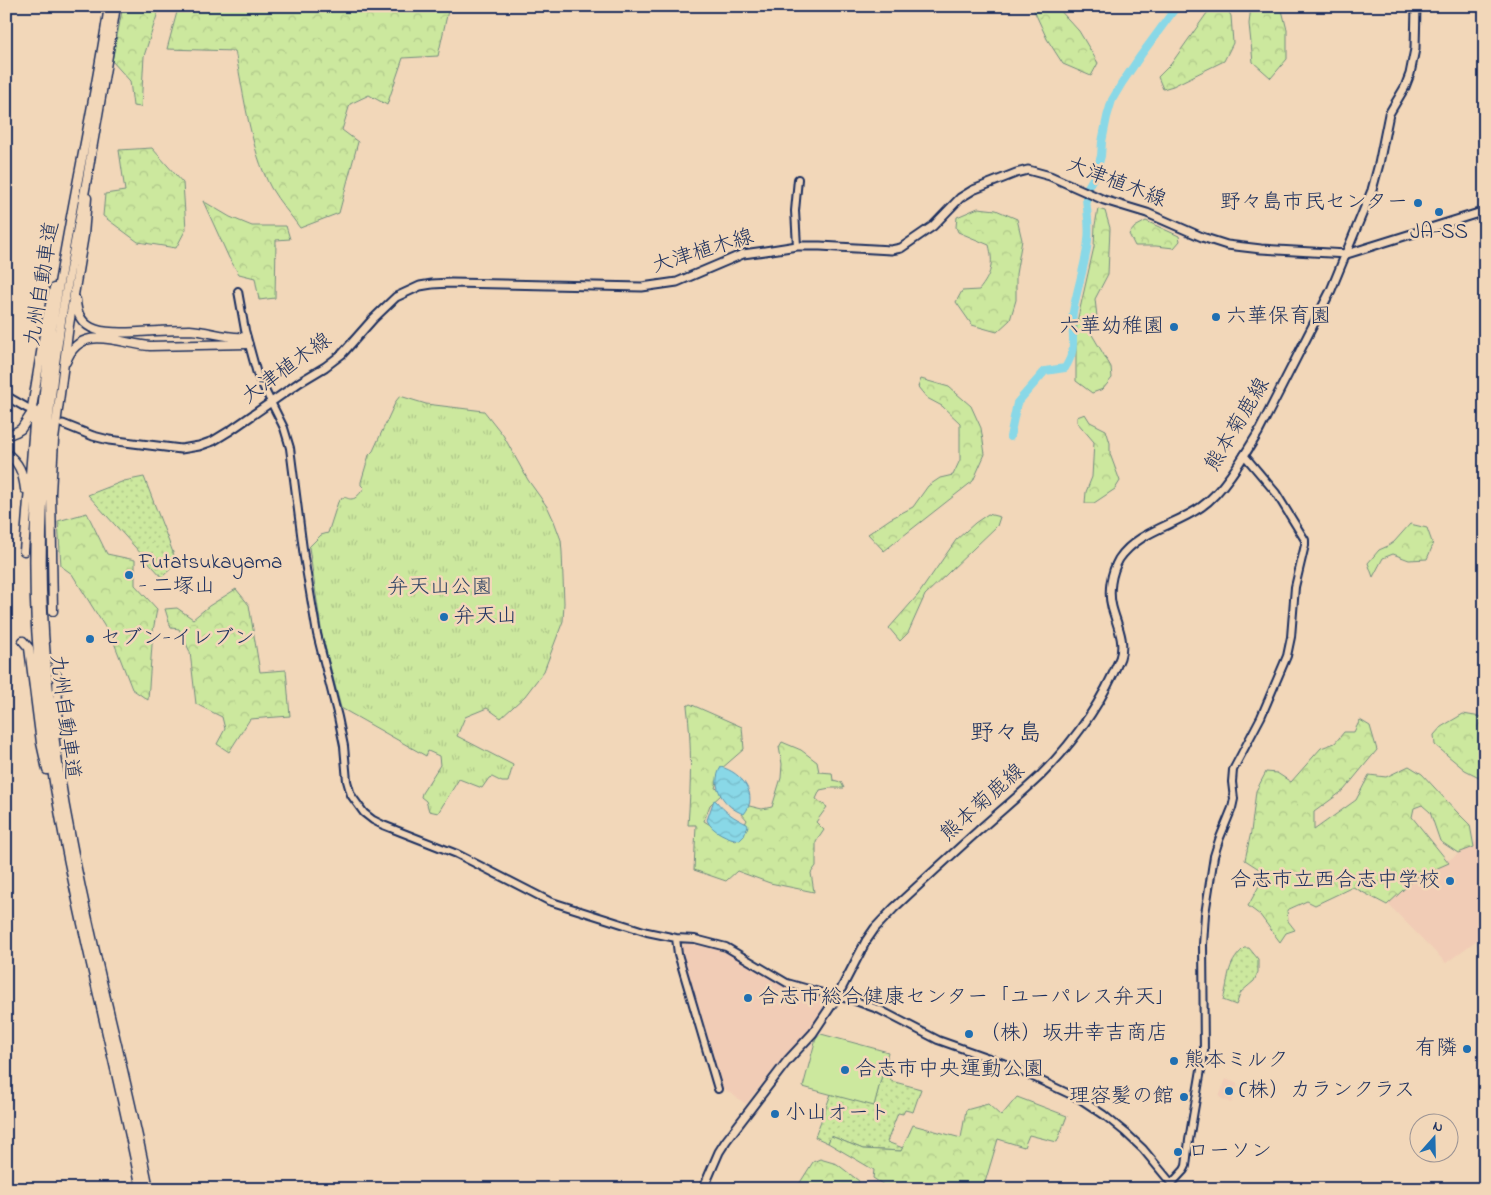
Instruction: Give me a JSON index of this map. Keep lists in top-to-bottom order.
{
  "streets": {
    "highway": ["九州自動車道"],
    "main road": ["大津植木線", "熊本菊鹿線"]
  },
  "crossings": [
    ["大津植木線", "熊本菊鹿線"]
  ],
  "districts": ["野々島"],
  "parks": ["弁天山公園"],
  "places": [
    "野々島市民センター",
    "JA-SS",
    "六華保育園",
    "六華幼稚園",
    "Futatsukayama - 二塚山",
    "弁天山",
    "セブン-イレブン",
    "合志市立西合志中学校",
    "合志市総合健康センター「ユーパレス弁天」",
    "（株）坂井幸吉商店",
    "有隣",
    "熊本ミルク",
    "合志市中央運動公園",
    "(株）カランクラス",
    "理容髪の館",
    "小山オート",
    "ローソン"
  ],
  "north": "top"
}
